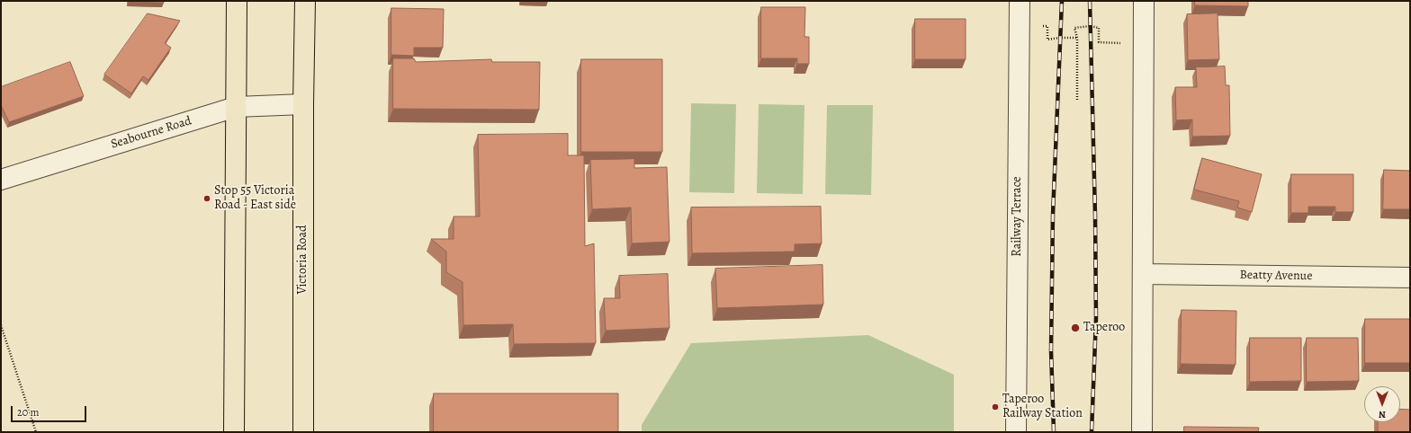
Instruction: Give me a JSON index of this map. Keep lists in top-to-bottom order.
{
  "streets": {
    "highway": ["Victoria Road"],
    "street": ["Seabourne Road", "Railway Terrace", "Beatty Avenue"]
  },
  "crossings": [
    ["Seabourne Road", "Victoria Road"]
  ],
  "places": ["Stop 55 Victoria Road - East side", "Taperoo", "Taperoo Railway Station"],
  "scale_bar": "20 m",
  "north": "bottom"
}
